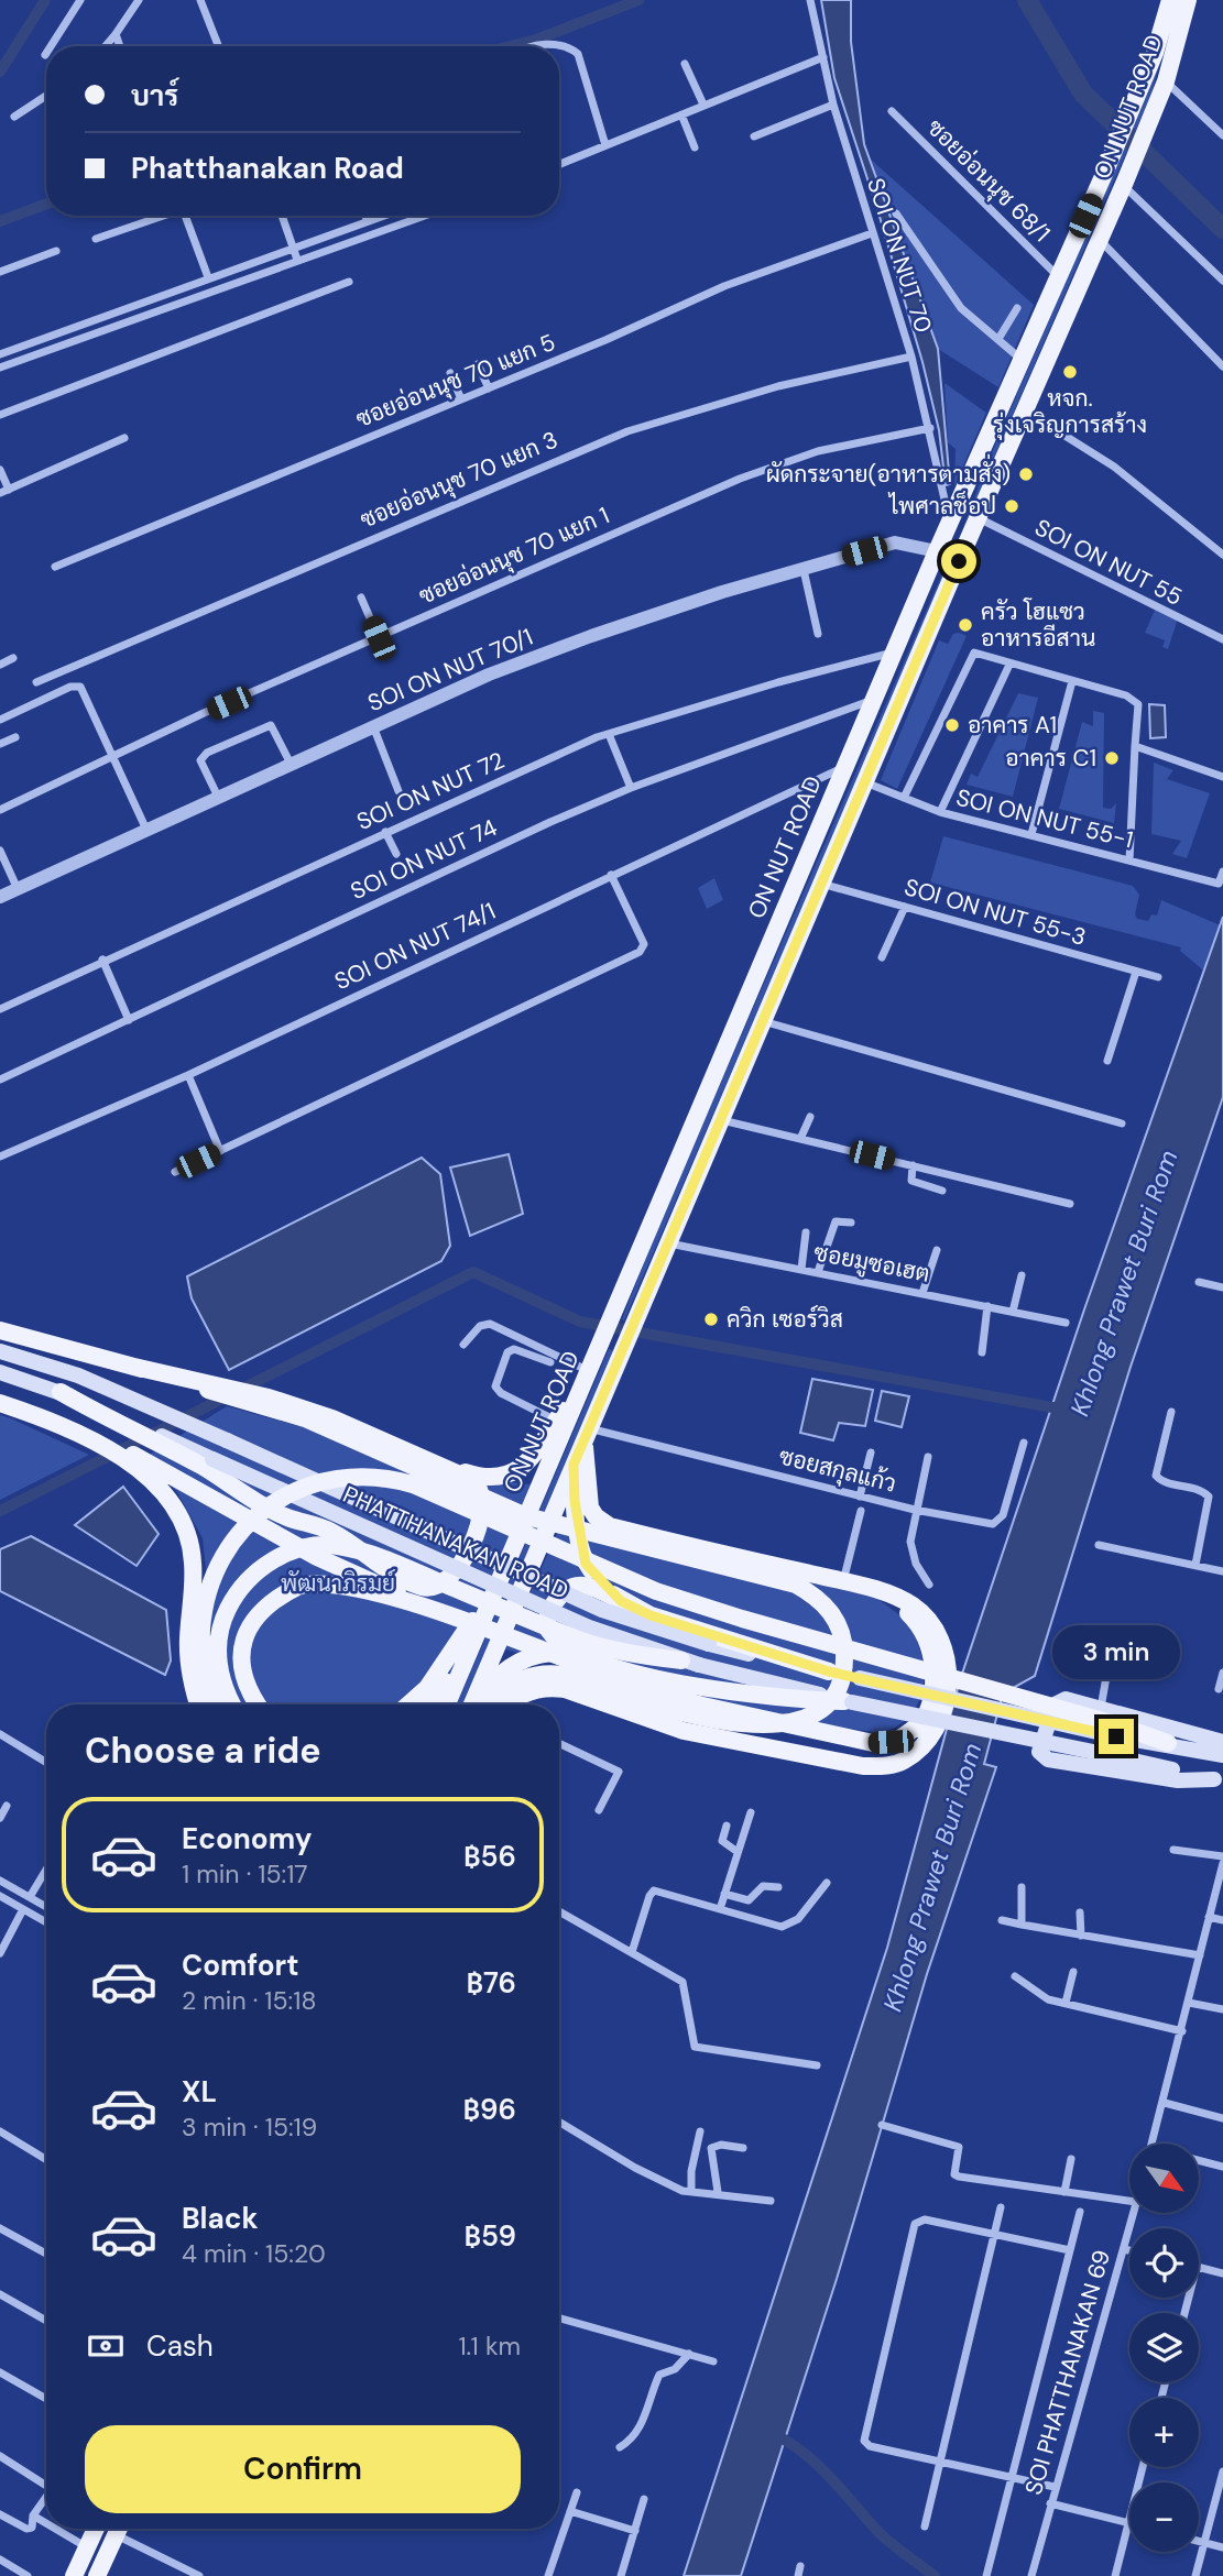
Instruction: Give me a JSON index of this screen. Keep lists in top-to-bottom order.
{
  "streets": {
    "main road": ["ON NUT ROAD", "PHATTHANAKAN ROAD"],
    "street": [
      "ซอยอ่อนนุช 68/1",
      "SOI ON NUT 70",
      "ซอยอ่อนนุช 70 แยก 5",
      "ซอยอ่อนนุช 70 แยก 3",
      "ซอยอ่อนนุช 70 แยก 1",
      "SOI ON NUT 55",
      "SOI ON NUT 70/1",
      "SOI ON NUT 72",
      "SOI ON NUT 55-1",
      "SOI ON NUT 74",
      "SOI ON NUT 55-3",
      "SOI ON NUT 74/1",
      "ซอยมูซอเฮต",
      "ซอยสกุลแก้ว",
      "SOI PHATTHANAKAN 69"
    ]
  },
  "crossings": [
    ["ON NUT ROAD", "ซอยอ่อนนุช 68/1"],
    ["ON NUT ROAD", "SOI ON NUT 70"],
    ["ON NUT ROAD", "SOI ON NUT 55"],
    ["ON NUT ROAD", "SOI ON NUT 70/1"],
    ["ON NUT ROAD", "SOI ON NUT 72"],
    ["ON NUT ROAD", "SOI ON NUT 55-1"],
    ["ON NUT ROAD", "SOI ON NUT 74"],
    ["ON NUT ROAD", "SOI ON NUT 55-3"],
    ["ON NUT ROAD", "SOI ON NUT 74/1"],
    ["ON NUT ROAD", "ซอยมูซอเฮต"],
    ["ON NUT ROAD", "ซอยสกุลแก้ว"],
    ["SOI ON NUT 70", "ซอยอ่อนนุช 70 แยก 5"],
    ["SOI ON NUT 70", "ซอยอ่อนนุช 70 แยก 3"],
    ["SOI ON NUT 70", "ซอยอ่อนนุช 70 แยก 1"]
  ],
  "water": ["Khlong Prawet Buri Rom"],
  "parks": ["พัฒนาภิรมย์"],
  "places": [
    "หจก. รุ่งเจริญการสร้าง",
    "ผัดกระจาย(อาหารตามสั่ง)",
    "ไพศาลช็อป",
    "ครัว โฮแซว อาหารอีสาน",
    "อาคาร A1",
    "อาคาร C1",
    "ควิก เซอร์วิส"
  ],
  "north": "bottom right",
  "page": {
    "banner": ["บาร์", "Phatthanakan Road"],
    "bubble": "3 min",
    "heading": "Choose a ride",
    "list": [
      {
        "name": "Economy",
        "note": "1 min · 15:17",
        "value": "฿56"
      },
      {
        "name": "Comfort",
        "note": "2 min · 15:18",
        "value": "฿76"
      },
      {
        "name": "XL",
        "note": "3 min · 15:19",
        "value": "฿96"
      },
      {
        "name": "Black",
        "note": "4 min · 15:20",
        "value": "฿59"
      }
    ],
    "map_buttons": ["+", "−"],
    "pay": ["Cash", "1.1 km"],
    "buttons": "Confirm"
  }
}
